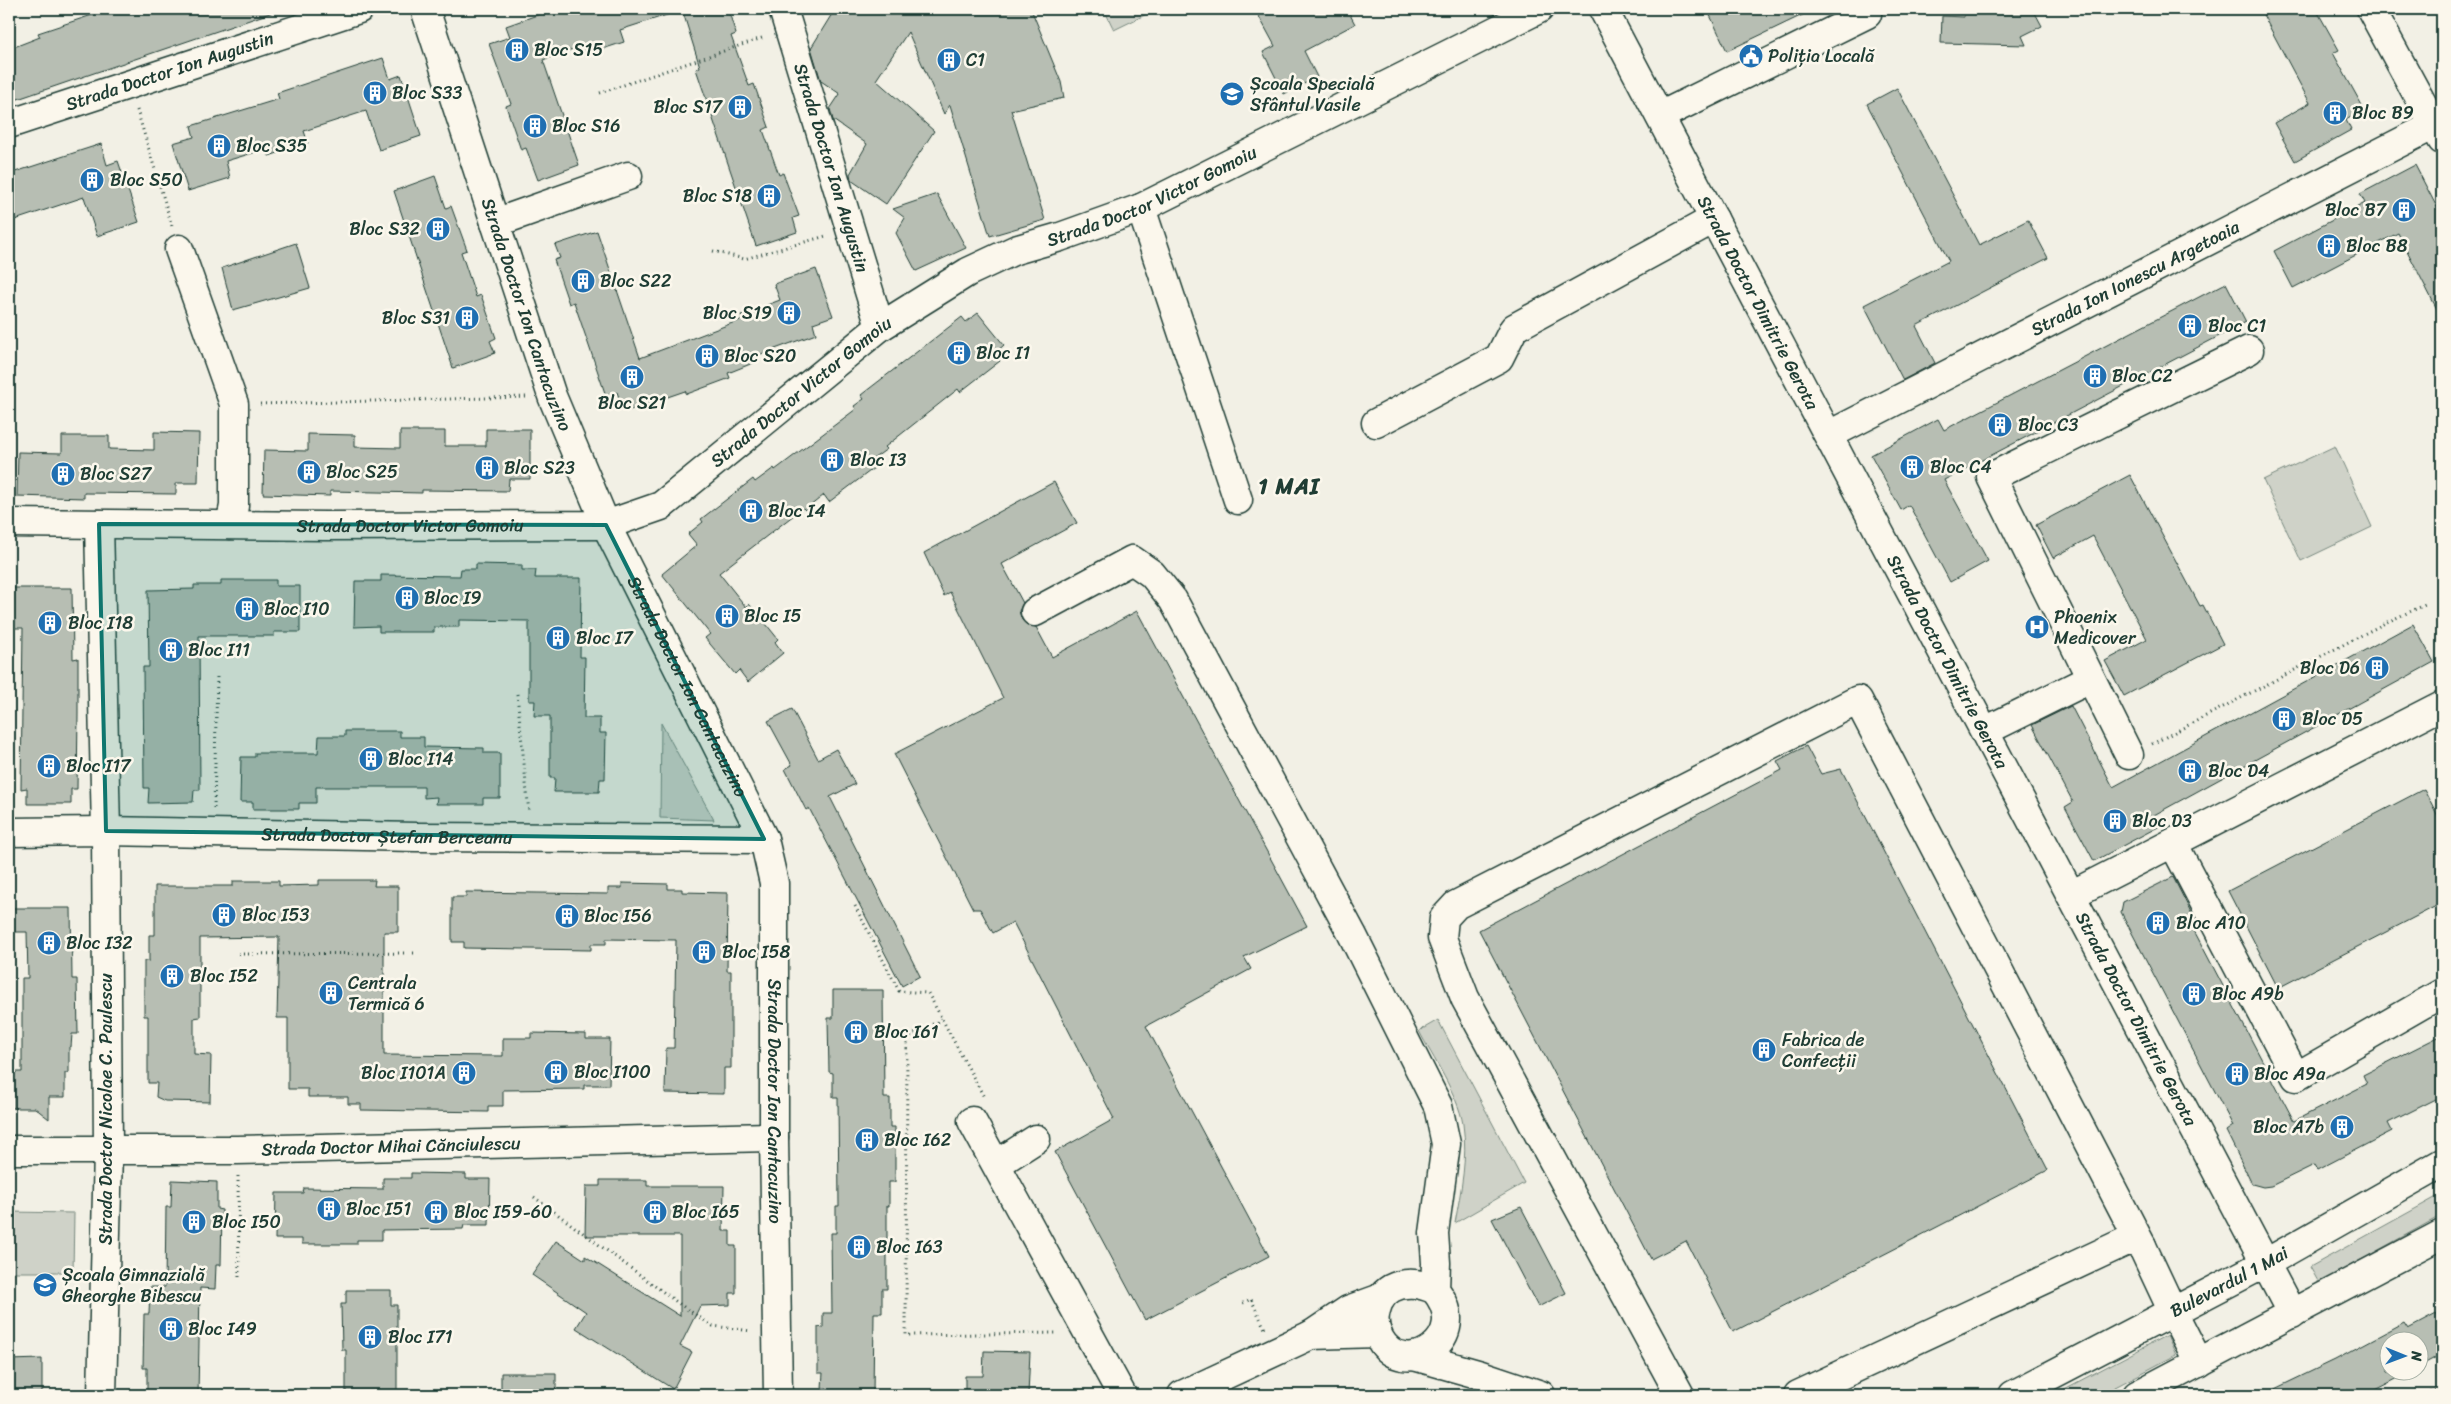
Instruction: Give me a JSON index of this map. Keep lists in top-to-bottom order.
{
  "streets": {
    "street": [
      "Strada Doctor Ion Augustin",
      "Strada Doctor Victor Gomoiu",
      "Strada Ion Ionescu Argetoaia",
      "Strada Doctor Dimitrie Gerota",
      "Strada Doctor Ion Cantacuzino",
      "Strada Doctor Ștefan Berceanu",
      "Strada Doctor Nicolae C. Paulescu",
      "Strada Doctor Mihai Cănciulescu",
      "Bulevardul 1 Mai"
    ]
  },
  "crossings": [
    ["Strada Doctor Ion Augustin", "Strada Doctor Victor Gomoiu"],
    ["Strada Doctor Victor Gomoiu", "Strada Doctor Ion Cantacuzino"],
    ["Strada Doctor Victor Gomoiu", "Strada Doctor Nicolae C. Paulescu"],
    ["Strada Ion Ionescu Argetoaia", "Strada Doctor Dimitrie Gerota"],
    ["Strada Doctor Dimitrie Gerota", "Bulevardul 1 Mai"],
    ["Strada Doctor Ion Cantacuzino", "Strada Doctor Ștefan Berceanu"],
    ["Strada Doctor Ion Cantacuzino", "Strada Doctor Mihai Cănciulescu"],
    ["Strada Doctor Ștefan Berceanu", "Strada Doctor Nicolae C. Paulescu"],
    ["Strada Doctor Nicolae C. Paulescu", "Strada Doctor Mihai Cănciulescu"]
  ],
  "districts": ["1 MAI"],
  "places": {
    "building": [
      "Bloc S15",
      "C1",
      "Bloc S33",
      "Bloc S17",
      "Bloc B9",
      "Bloc S16",
      "Bloc S35",
      "Bloc S50",
      "Bloc S18",
      "Bloc B7",
      "Bloc S32",
      "Bloc B8",
      "Bloc S22",
      "Bloc S19",
      "Bloc S31",
      "Bloc C1",
      "Bloc I1",
      "Bloc S20",
      "Bloc C2",
      "Bloc S21",
      "Bloc C3",
      "Bloc I3",
      "Bloc C4",
      "Bloc S23",
      "Bloc S25",
      "Bloc S27",
      "Bloc I4",
      "Bloc I9",
      "Bloc I10",
      "Bloc I5",
      "Bloc I18",
      "Bloc I7",
      "Bloc I11",
      "Bloc D6",
      "Bloc D5",
      "Bloc I14",
      "Bloc I17",
      "Bloc D4",
      "Bloc D3",
      "Bloc I53",
      "Bloc I56",
      "Bloc A10",
      "Bloc I32",
      "Bloc I58",
      "Bloc I52",
      "Centrala Termică 6",
      "Bloc A9b",
      "Bloc I61",
      "Fabrica de Confecții",
      "Bloc I100",
      "Bloc I101A",
      "Bloc A9a",
      "Bloc A7b",
      "Bloc I62",
      "Bloc I51",
      "Bloc I59-60",
      "Bloc I65",
      "Bloc I50",
      "Bloc I63",
      "Bloc I49",
      "Bloc I71"
    ],
    "public building": ["Poliția Locală"],
    "school or university": ["Școala Specială Sfântul Vasile", "Școala Gimnazială Gheorghe Bibescu"],
    "hospital": ["Phoenix Medicover"]
  },
  "north": "right"
}
